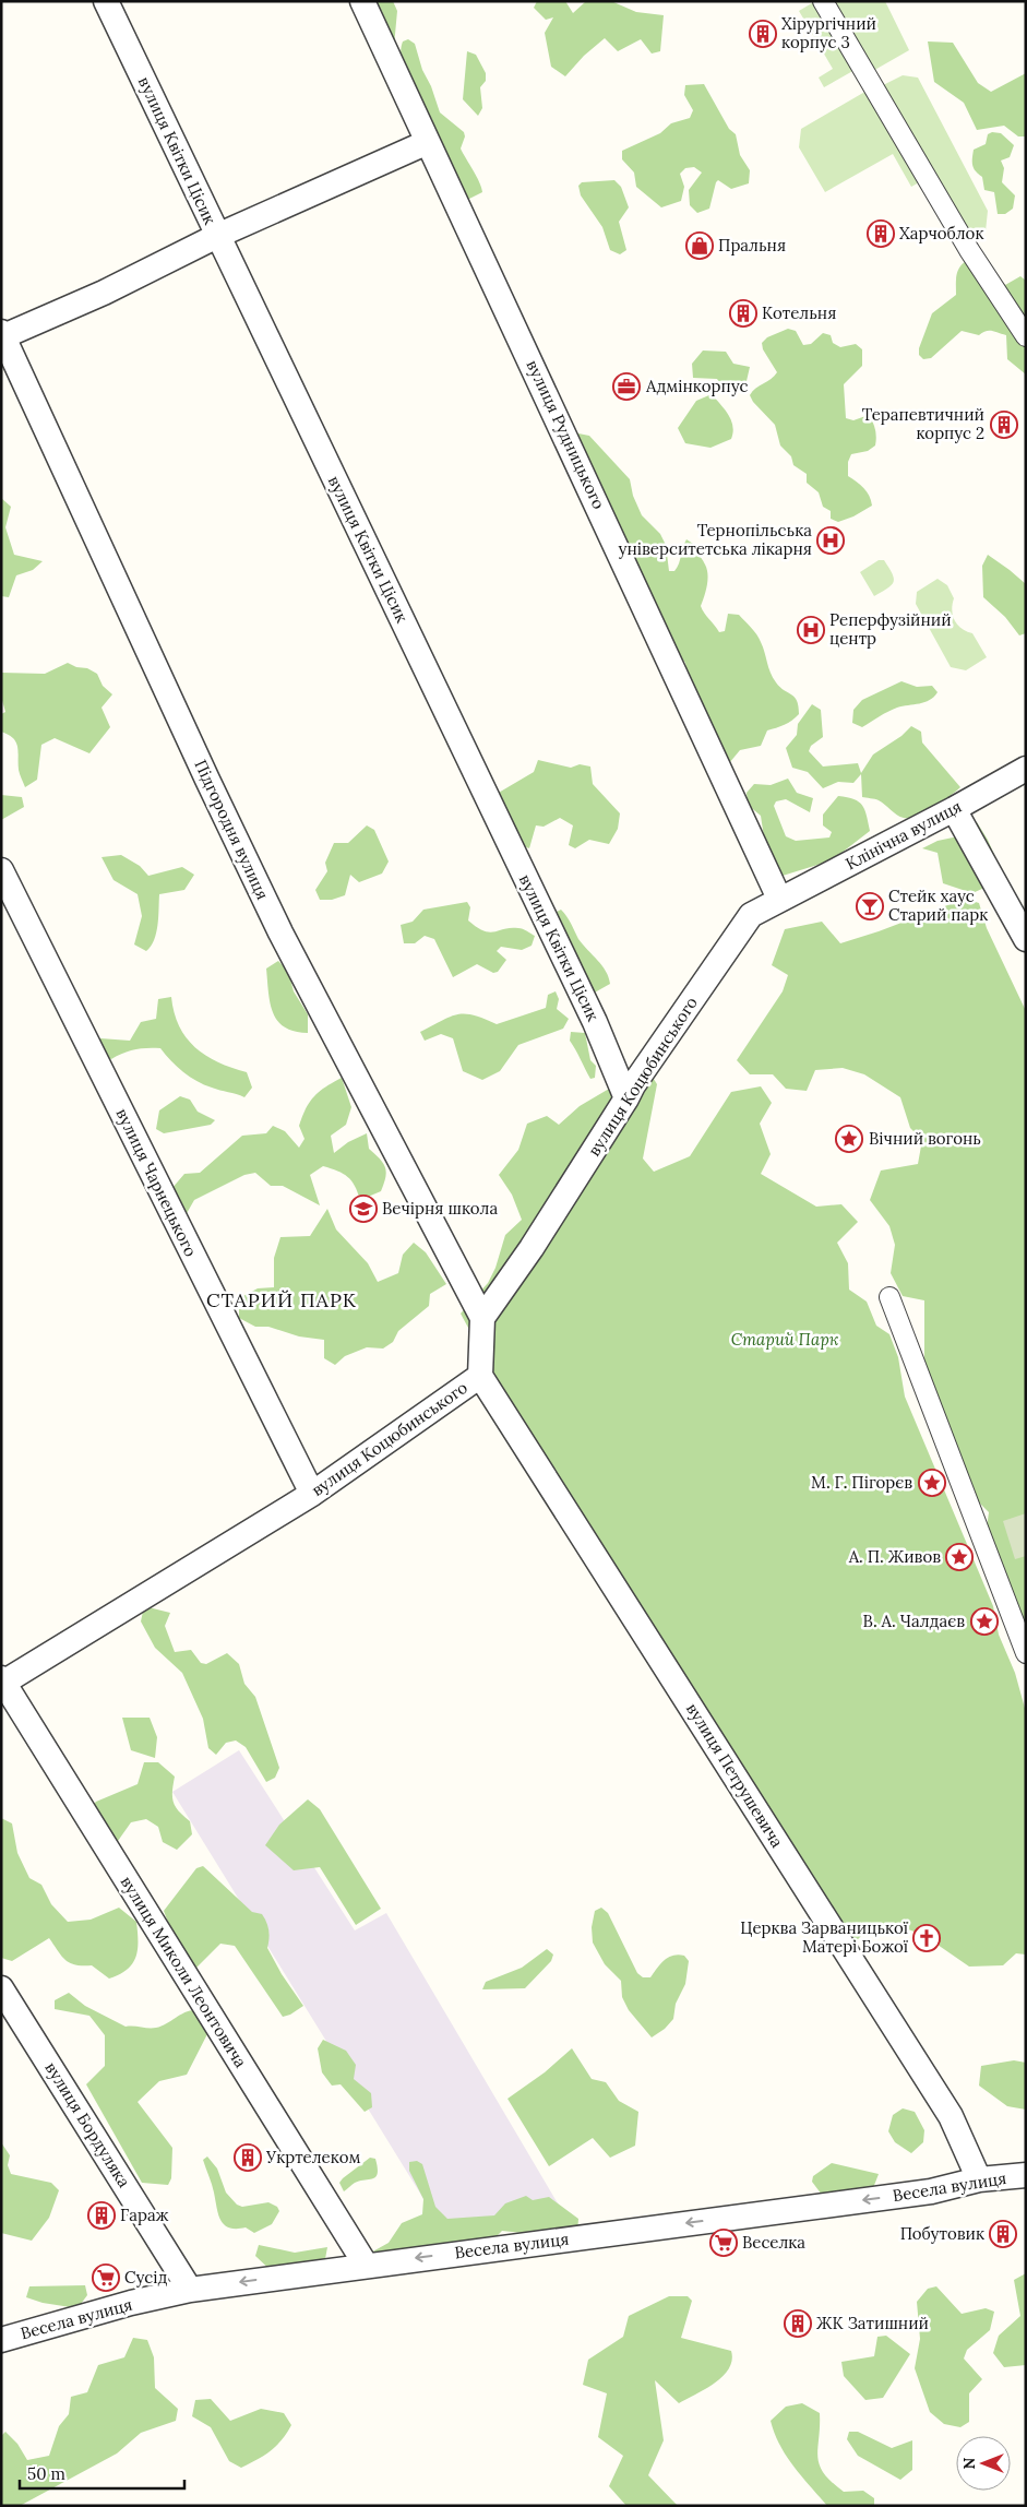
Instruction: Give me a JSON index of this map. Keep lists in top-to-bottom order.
{
  "streets": {
    "street": [
      "вулиця Квітки Цісик",
      "вулиця Рудницького",
      "Підгородня вулиця",
      "Клінічна вулиця",
      "вулиця Коцюбинського",
      "вулиця Чарнецького",
      "вулиця Петрушевича",
      "вулиця Миколи Леонтовича",
      "вулиця Бордуляка",
      "Весела вулиця"
    ]
  },
  "crossings": [
    ["вулиця Квітки Цісик", "вулиця Коцюбинського"],
    ["вулиця Рудницького", "Клінічна вулиця"],
    ["вулиця Рудницького", "вулиця Коцюбинського"],
    ["Підгородня вулиця", "вулиця Коцюбинського"],
    ["Клінічна вулиця", "вулиця Коцюбинського"],
    ["вулиця Коцюбинського", "вулиця Чарнецького"],
    ["вулиця Коцюбинського", "вулиця Петрушевича"],
    ["вулиця Коцюбинського", "вулиця Миколи Леонтовича"],
    ["вулиця Петрушевича", "Весела вулиця"],
    ["вулиця Миколи Леонтовича", "Весела вулиця"],
    ["вулиця Бордуляка", "Весела вулиця"]
  ],
  "one_way": ["Весела вулиця"],
  "districts": ["СТАРИЙ ПАРК"],
  "parks": ["Старий Парк"],
  "places": {
    "building": [
      "Хірургічний корпус 3",
      "Харчоблок",
      "Котельня",
      "Терапевтичний корпус 2",
      "Укртелеком",
      "Гараж",
      "Побутовик",
      "ЖК Затишний"
    ],
    "shop": ["Пральня"],
    "office": ["Адмінкорпус"],
    "hospital": ["Тернопільська університетська лікарня", "Реперфузійний центр"],
    "bar": ["Стейк хаус Старий парк"],
    "place": [
      "Вічний вогонь",
      "М. Г. Пігорєв",
      "А. П. Живов",
      "В. А. Чалдаєв"
    ],
    "school or university": ["Вечірня школа"],
    "church": ["Церква Зарваницької Матері Божої"],
    "supermarket": ["Веселка", "Сусід"]
  },
  "scale_bar": "50 m",
  "north": "left"
}
